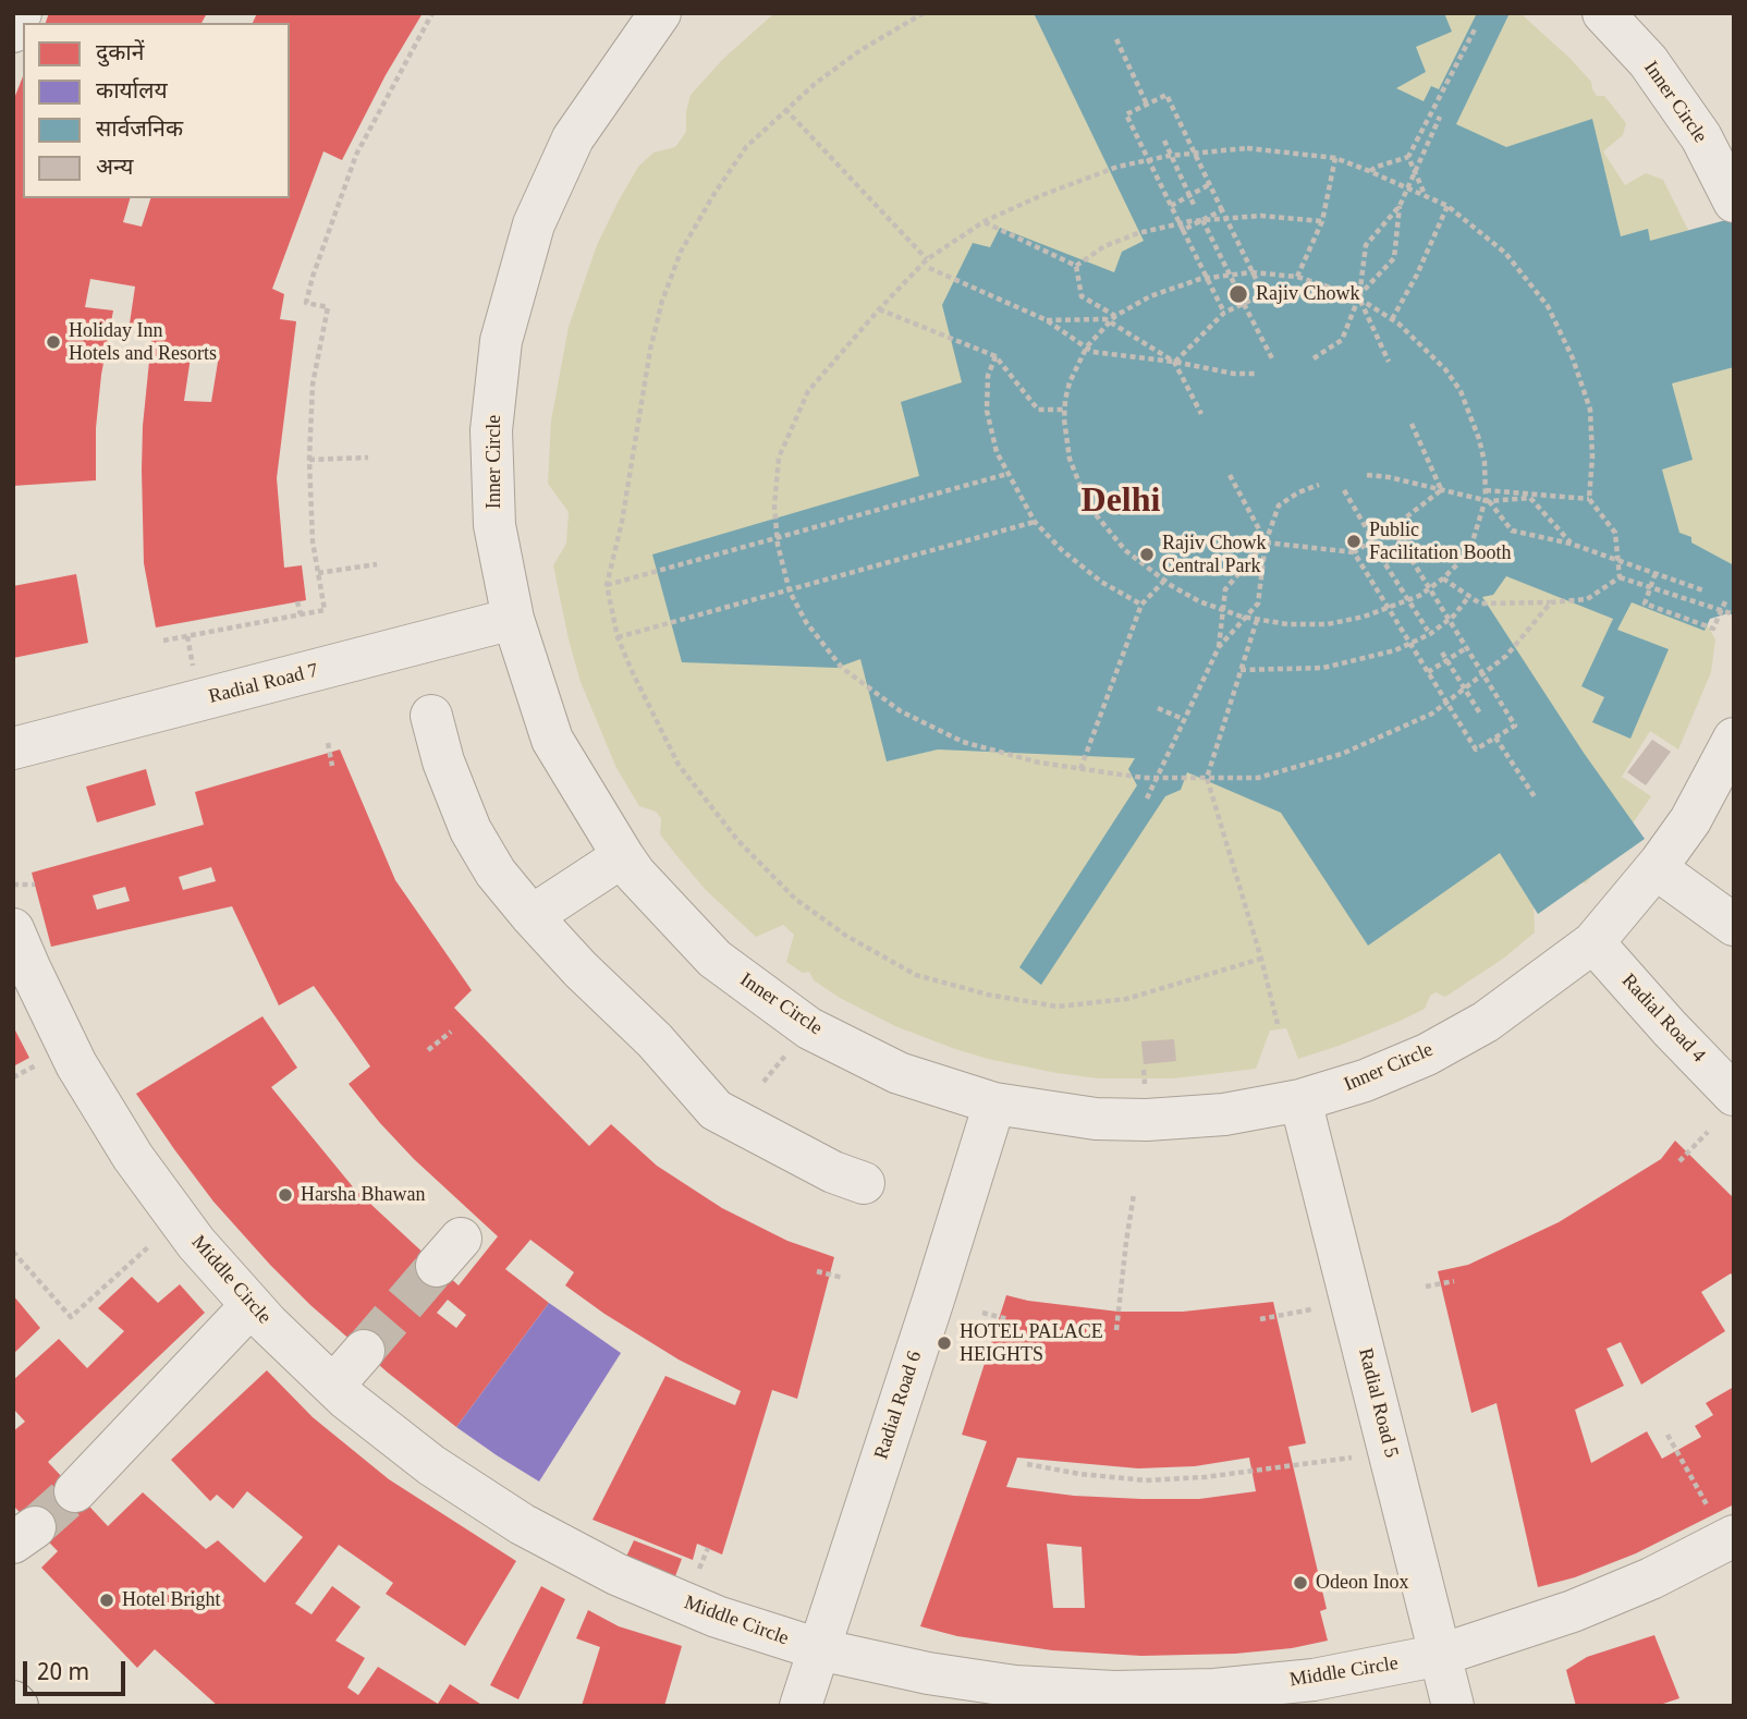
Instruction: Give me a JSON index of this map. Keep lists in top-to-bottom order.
{
  "streets": {
    "street": [
      "Inner Circle",
      "Radial Road 7",
      "Radial Road 4",
      "Middle Circle",
      "Radial Road 5",
      "Radial Road 6"
    ]
  },
  "crossings": [
    ["Inner Circle", "Radial Road 7"],
    ["Inner Circle", "Radial Road 4"],
    ["Inner Circle", "Radial Road 5"],
    ["Inner Circle", "Radial Road 6"],
    ["Middle Circle", "Radial Road 5"],
    ["Middle Circle", "Radial Road 6"]
  ],
  "districts": ["Delhi"],
  "places": [
    "Rajiv Chowk",
    "Holiday Inn Hotels and Resorts",
    "Public Facilitation Booth",
    "Rajiv Chowk Central Park",
    "Harsha Bhawan",
    "HOTEL PALACE HEIGHTS",
    "Odeon Inox",
    "Hotel Bright"
  ],
  "legend": [
    "दुकानें",
    "कार्यालय",
    "सार्वजनिक",
    "अन्य"
  ],
  "scale_bar": "20 m"
}
